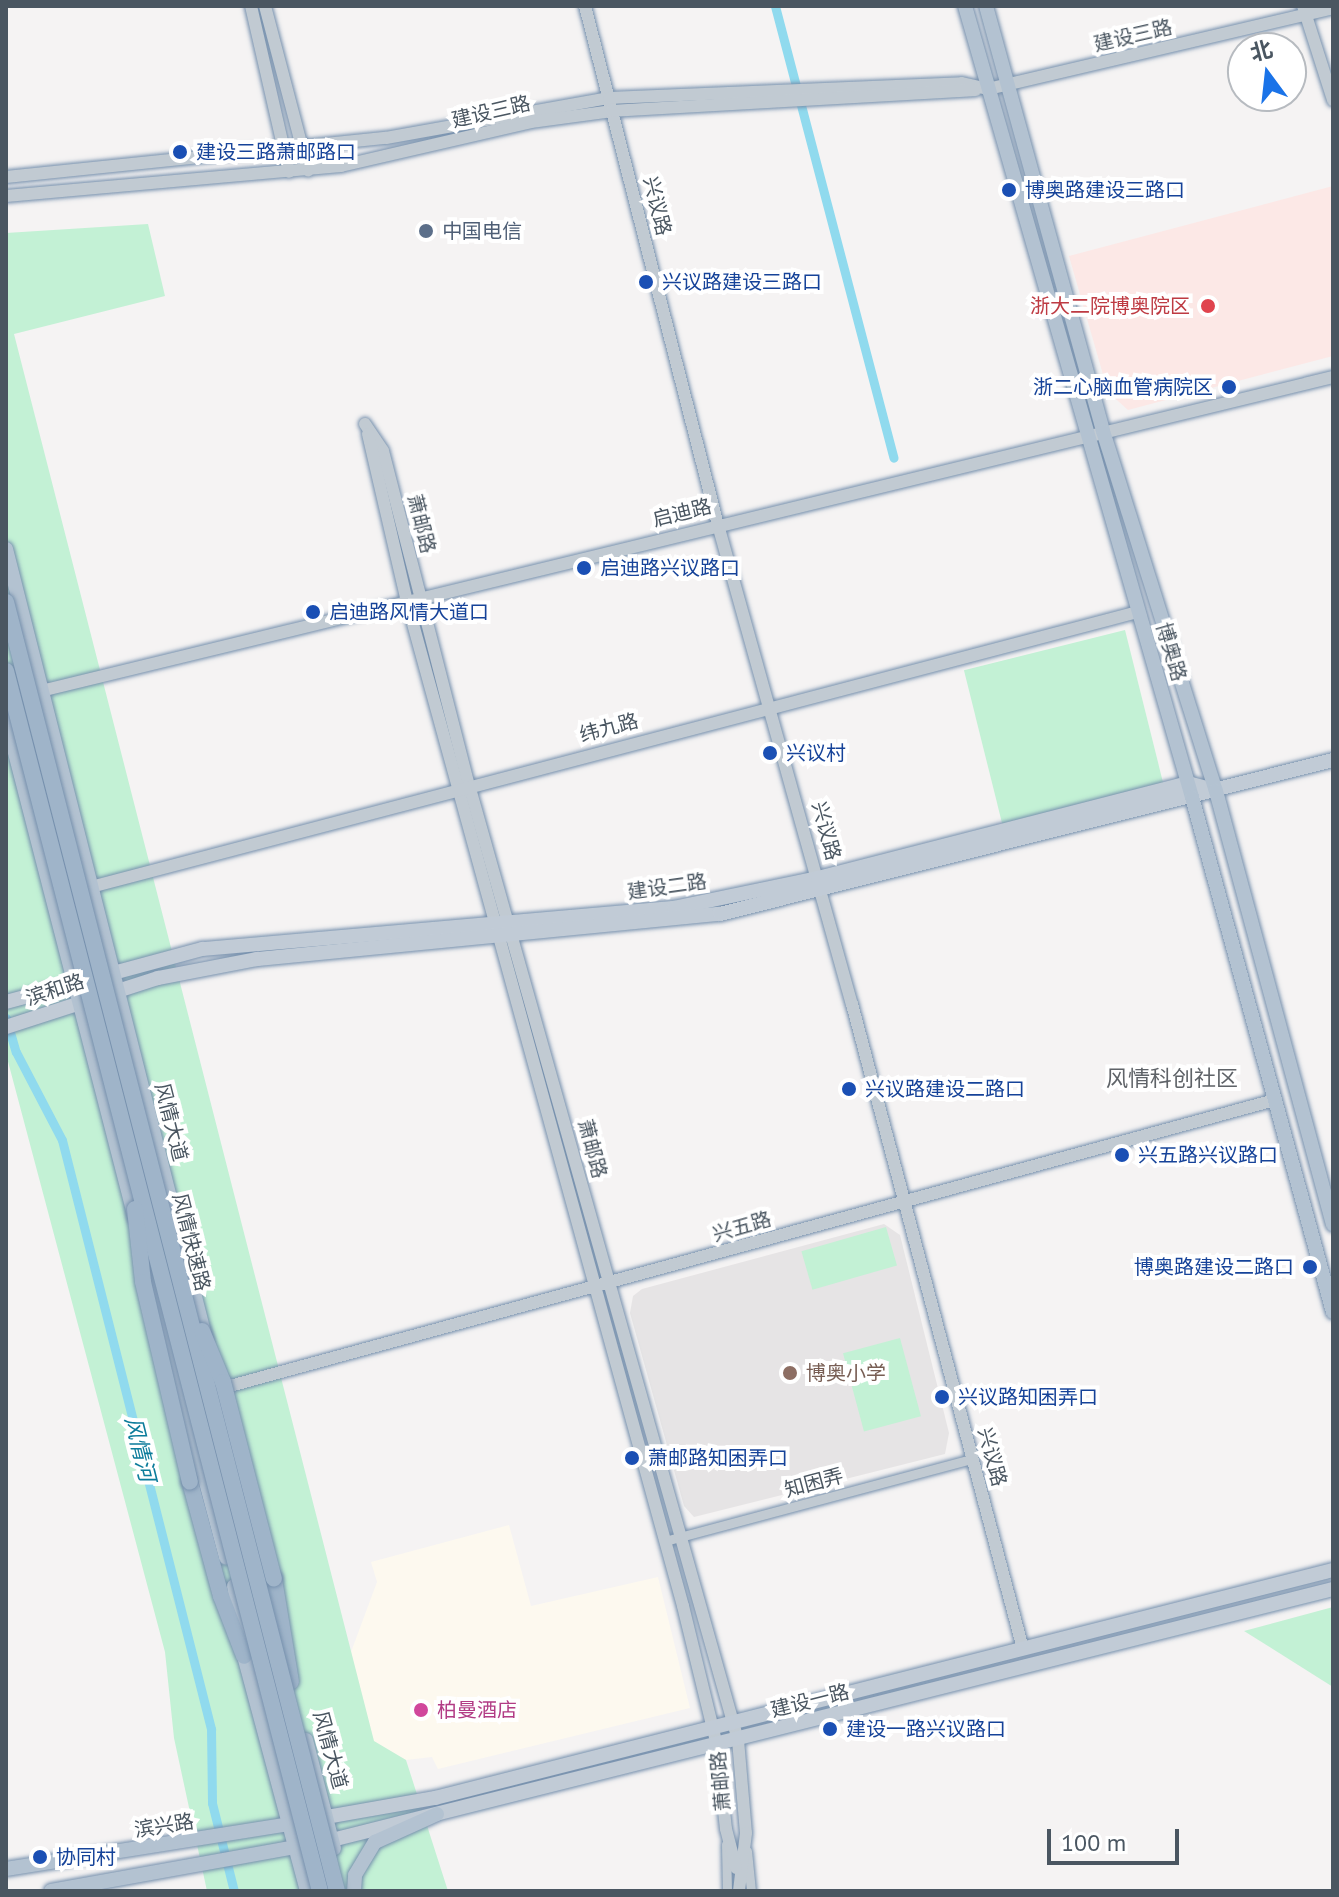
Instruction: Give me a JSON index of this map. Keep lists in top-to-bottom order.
{
  "streets": {
    "highway": ["风情快速路"],
    "main road": [
      "兴议路",
      "博奥路",
      "建设二路",
      "滨和路",
      "风情大道",
      "建设一路",
      "滨兴路"
    ],
    "street": [
      "建设三路",
      "启迪路",
      "萧邮路",
      "纬九路",
      "兴五路",
      "知困弄"
    ]
  },
  "crossings": [
    ["建设三路", "兴议路"],
    ["建设三路", "博奥路"],
    ["兴议路", "启迪路"],
    ["兴议路", "纬九路"],
    ["兴议路", "建设二路"],
    ["兴议路", "兴五路"],
    ["兴议路", "知困弄"],
    ["兴议路", "建设一路"],
    ["启迪路", "博奥路"],
    ["启迪路", "风情大道"],
    ["萧邮路", "兴五路"],
    ["萧邮路", "知困弄"],
    ["萧邮路", "建设一路"],
    ["博奥路", "纬九路"],
    ["博奥路", "建设二路"],
    ["博奥路", "兴五路"],
    ["纬九路", "风情大道"],
    ["建设二路", "滨和路"],
    ["建设二路", "风情大道"],
    ["滨和路", "风情大道"],
    ["风情大道", "兴五路"],
    ["风情大道", "建设一路"],
    ["风情大道", "滨兴路"],
    ["建设一路", "滨兴路"]
  ],
  "districts": ["风情科创社区"],
  "water": ["风情河"],
  "places": [
    "建设三路萧邮路口",
    "博奥路建设三路口",
    "中国电信",
    "兴议路建设三路口",
    "浙大二院博奥院区",
    "浙二心脑血管病院区",
    "启迪路兴议路口",
    "启迪路风情大道口",
    "兴议村",
    "兴议路建设二路口",
    "兴五路兴议路口",
    "博奥路建设二路口",
    "博奥小学",
    "兴议路知困弄口",
    "萧邮路知困弄口",
    "柏曼酒店",
    "建设一路兴议路口",
    "协同村"
  ],
  "scale_bar": "100 m",
  "north": "top"
}
